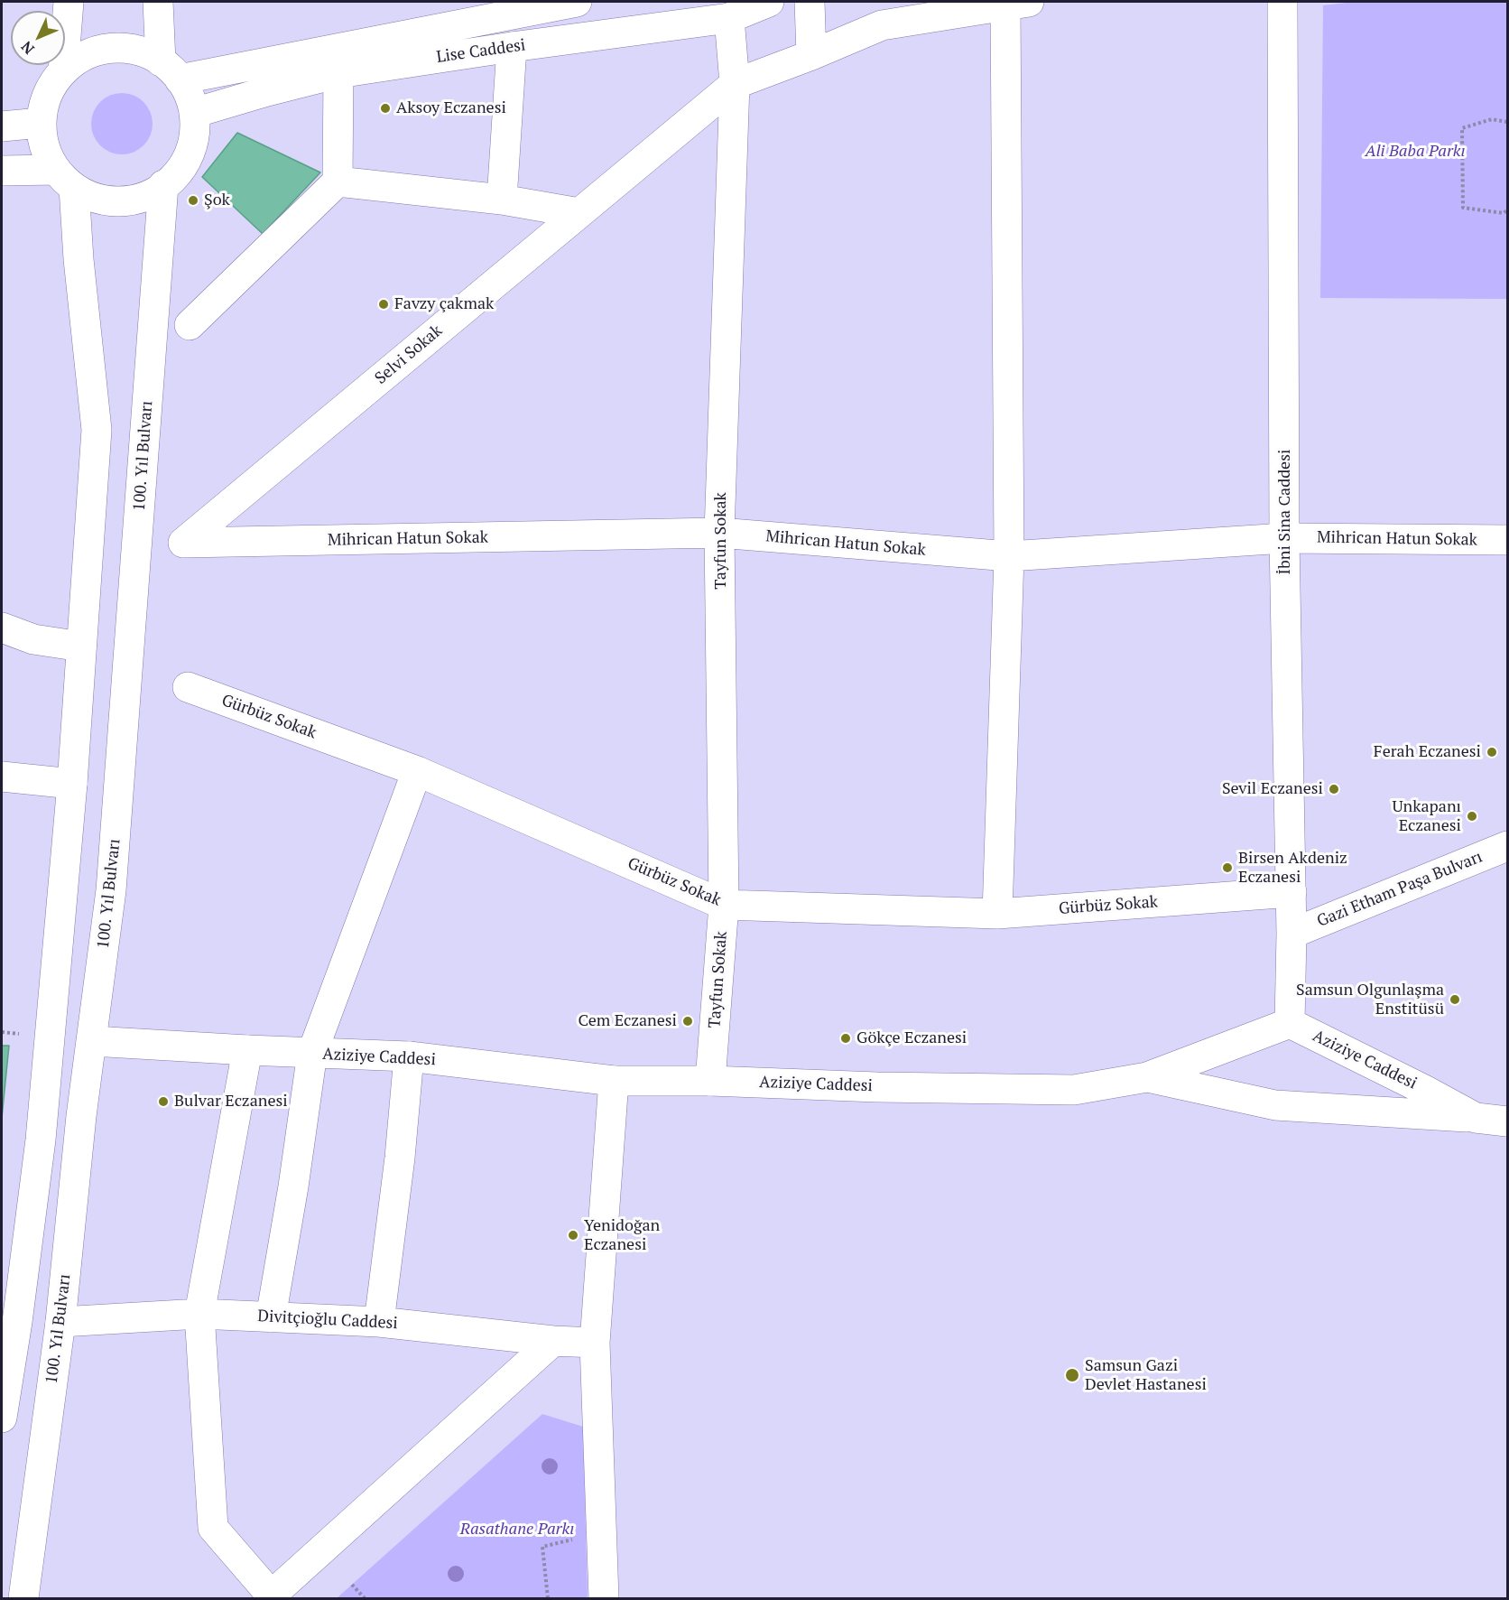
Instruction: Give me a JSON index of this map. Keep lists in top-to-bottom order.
{
  "streets": {
    "street": [
      "Lise Caddesi",
      "Selvi Sokak",
      "100. Yıl Bulvarı",
      "İbni Sina Caddesi",
      "Mihrican Hatun Sokak",
      "Tayfun Sokak",
      "Gürbüz Sokak",
      "Gazi Etham Paşa Bulvarı",
      "Aziziye Caddesi",
      "Divitçioğlu Caddesi"
    ]
  },
  "crossings": [
    ["Lise Caddesi", "100. Yıl Bulvarı"],
    ["Lise Caddesi", "Tayfun Sokak"],
    ["Selvi Sokak", "Mihrican Hatun Sokak"],
    ["Selvi Sokak", "Tayfun Sokak"],
    ["100. Yıl Bulvarı", "Aziziye Caddesi"],
    ["100. Yıl Bulvarı", "Divitçioğlu Caddesi"],
    ["İbni Sina Caddesi", "Mihrican Hatun Sokak"],
    ["İbni Sina Caddesi", "Gürbüz Sokak"],
    ["İbni Sina Caddesi", "Gazi Etham Paşa Bulvarı"],
    ["İbni Sina Caddesi", "Aziziye Caddesi"],
    ["Mihrican Hatun Sokak", "Tayfun Sokak"],
    ["Tayfun Sokak", "Gürbüz Sokak"],
    ["Tayfun Sokak", "Aziziye Caddesi"]
  ],
  "parks": ["Ali Baba Parkı", "Rasathane Parkı"],
  "places": [
    "Aksoy Eczanesi",
    "Şok",
    "Favzy çakmak",
    "Ferah Eczanesi",
    "Sevil Eczanesi",
    "Unkapanı Eczanesi",
    "Birsen Akdeniz Eczanesi",
    "Samsun Olgunlaşma Enstitüsü",
    "Cem Eczanesi",
    "Gökçe Eczanesi",
    "Bulvar Eczanesi",
    "Yenidoğan Eczanesi",
    "Samsun Gazi Devlet Hastanesi"
  ],
  "north": "bottom left"
}
